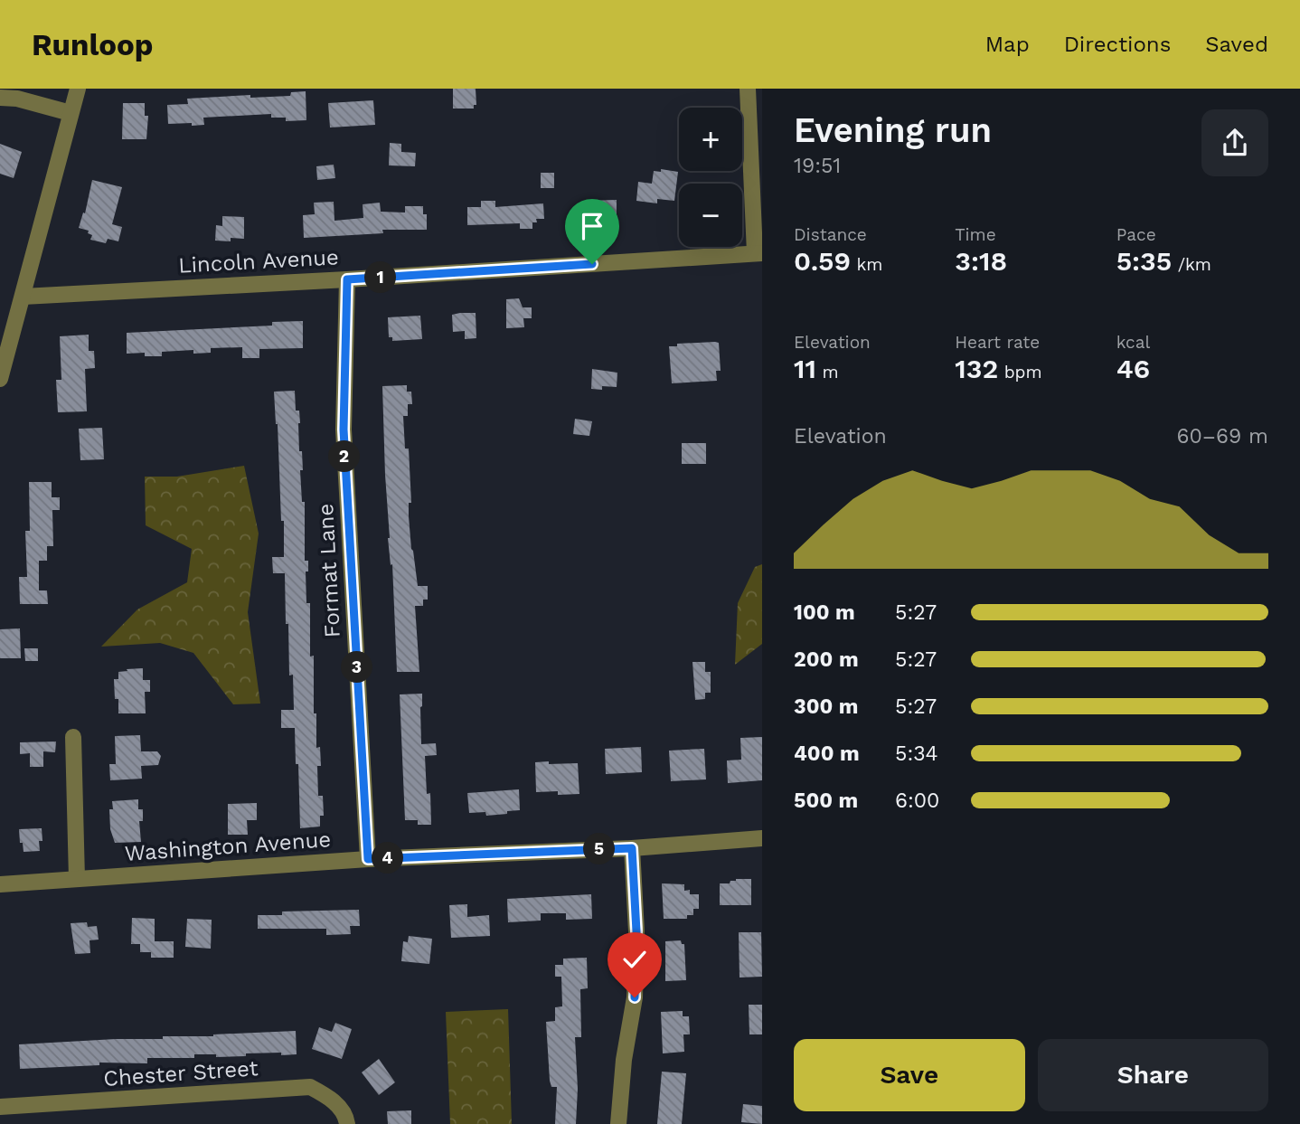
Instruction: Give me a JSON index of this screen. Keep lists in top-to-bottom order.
{
  "streets": {
    "street": [
      "Lincoln Avenue",
      "Format Lane",
      "Washington Avenue",
      "Chester Street"
    ]
  },
  "crossings": [
    ["Lincoln Avenue", "Format Lane"],
    ["Format Lane", "Washington Avenue"]
  ],
  "page": {
    "header": "Runloop",
    "nav": ["Map", "Directions", "Saved"],
    "heading": ["Evening run", "19:51"],
    "map_buttons": ["+", "−"],
    "stats": [
      ["Distance", "0.59 km"],
      ["Time", "3:18"],
      ["Pace", "5:35 /km"],
      ["Elevation", "11 m"],
      ["Heart rate", "132 bpm"],
      ["kcal", "46"]
    ],
    "pins": [
      "1",
      "2",
      "3",
      "5",
      "4"
    ],
    "chart": ["Elevation", "60–69 m"],
    "list": [
      {
        "name": "100 m",
        "note": "5:27"
      },
      {
        "name": "200 m",
        "note": "5:27"
      },
      {
        "name": "300 m",
        "note": "5:27"
      },
      {
        "name": "400 m",
        "note": "5:34"
      },
      {
        "name": "500 m",
        "note": "6:00"
      }
    ],
    "buttons": ["Save", "Share"]
  }
}
